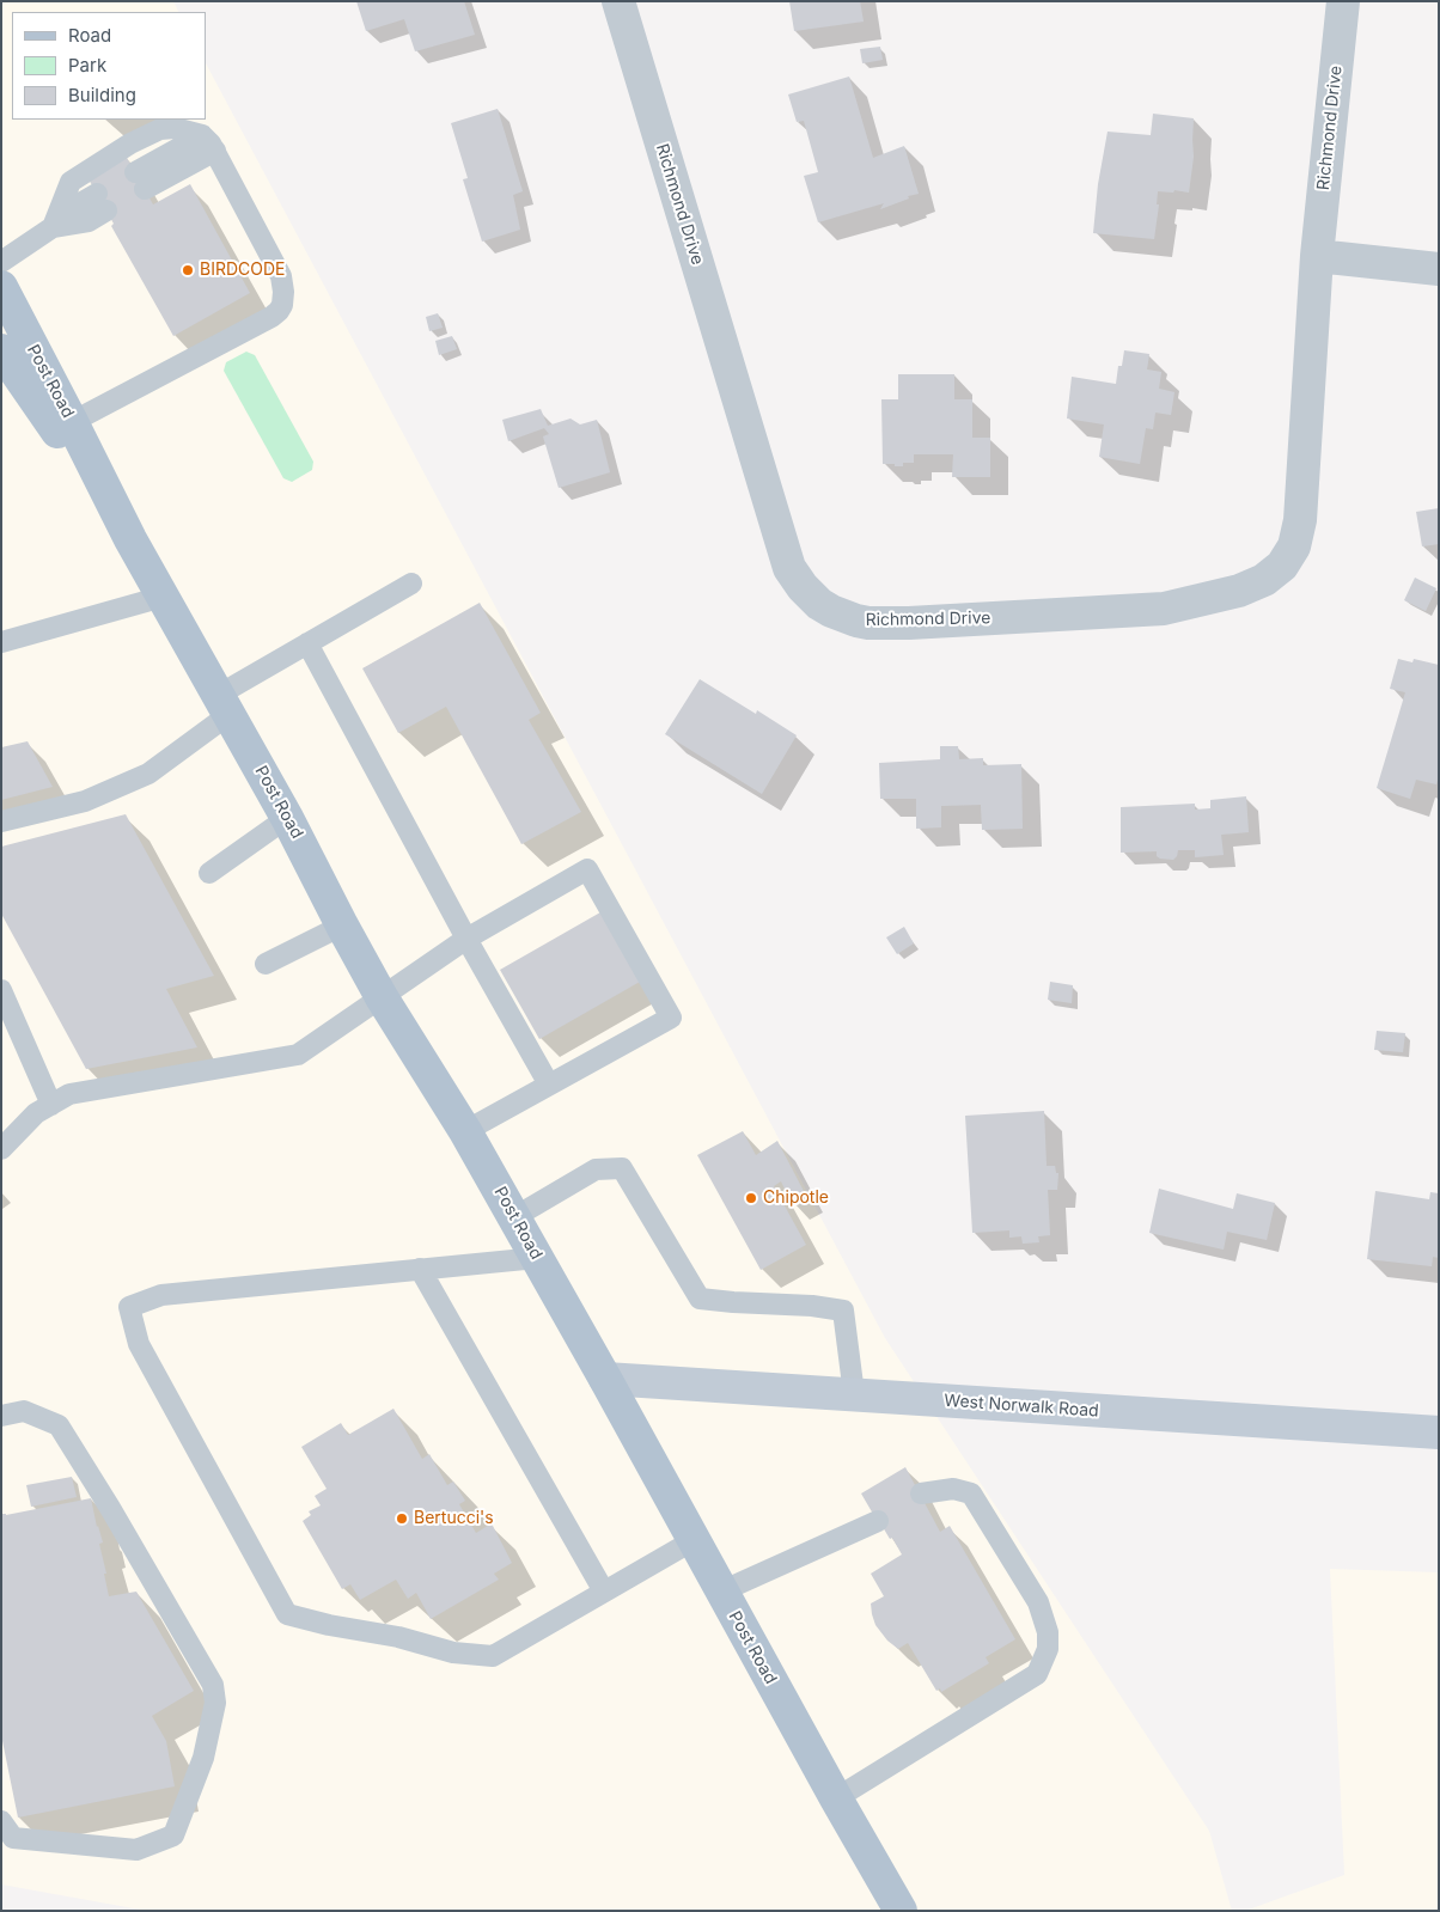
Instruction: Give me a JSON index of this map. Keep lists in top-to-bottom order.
{
  "streets": {
    "main road": ["Post Road", "West Norwalk Road"],
    "street": ["Richmond Drive"]
  },
  "crossings": [
    ["Post Road", "West Norwalk Road"]
  ],
  "places": ["BIRDCODE", "Chipotle", "Bertucci's"],
  "legend": ["Road", "Park", "Building"]
}
